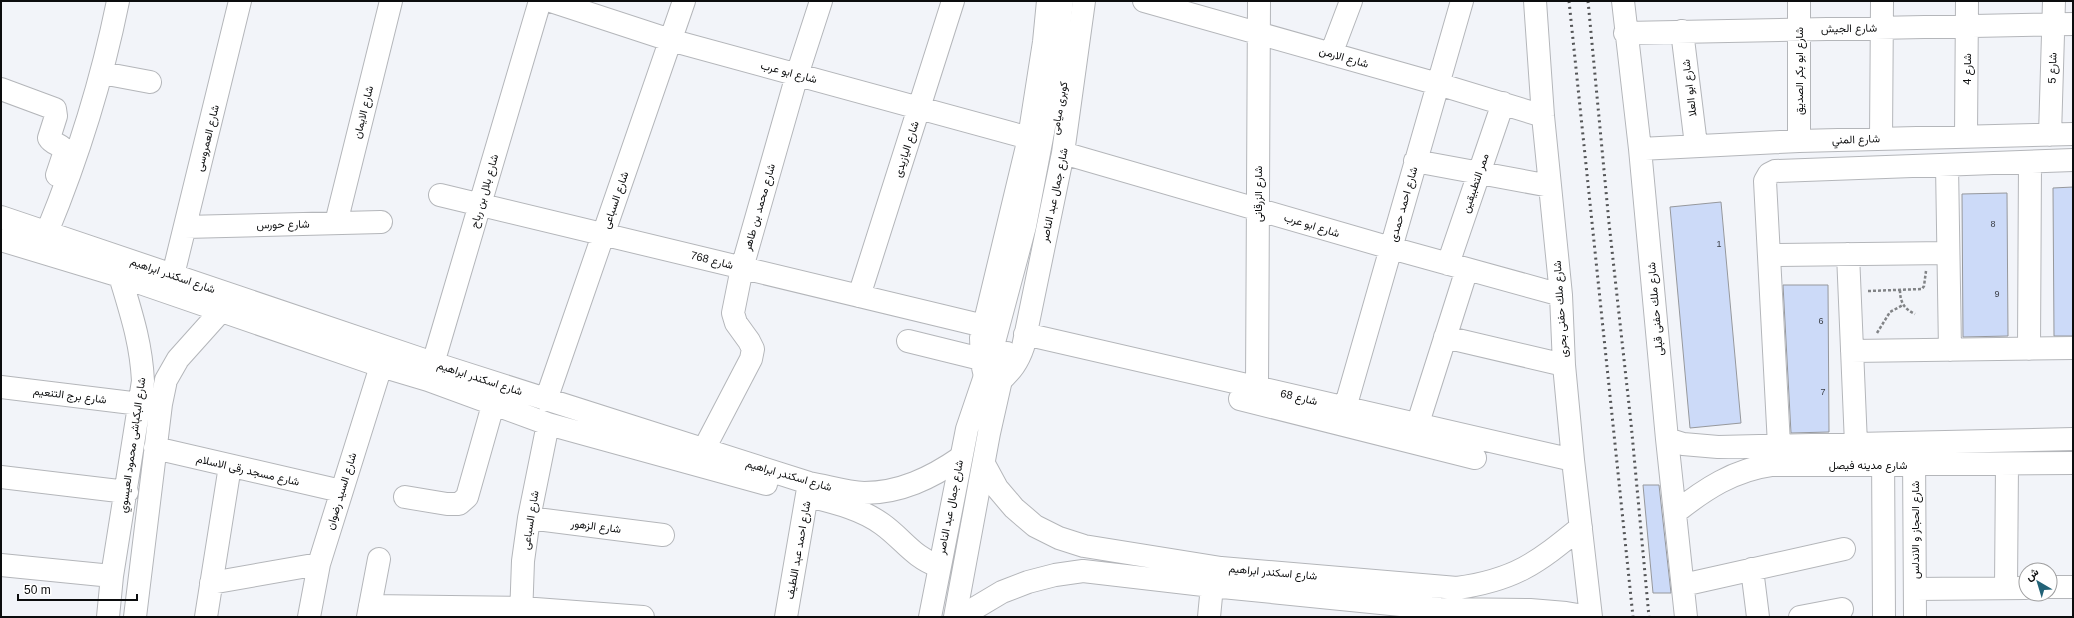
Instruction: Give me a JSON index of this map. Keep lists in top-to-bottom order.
{
  "streets": {
    "street": [
      "شارع الجيش",
      "شارع الارمن",
      "شارع 5",
      "شارع 4",
      "شارع ابو بكر الصديق",
      "شارع ابو عرب",
      "شارع ابو العلا",
      "كوبرى ميامى",
      "شارع الايمان",
      "شارع العمروسى",
      "شارع المني",
      "شارع اليازيدى",
      "ممر التطبيقين",
      "شارع بلال بن رباح",
      "شارع الزرقانى",
      "شارع جمال عبد الناصر",
      "شارع السباعى",
      "شارع احمد حمدى",
      "شارع محمد بن طاهر",
      "شارع حورس",
      "شارع 768",
      "شارع اسكندر ابراهيم",
      "شارع ملك حفنى بحرى",
      "شارع ملك حفنى قبلى",
      "شارع برج التنعيم",
      "شارع 68",
      "شارع البكباشى محمود العيسوي",
      "شارع مدينه فيصل",
      "شارع مسجد رقى الاسلام",
      "شارع السيد رضوان",
      "شارع الزهور",
      "شارع الحجاز و الاندلس",
      "شارع احمد عبد اللطيف"
    ]
  },
  "crossings": [
    ["شارع الجيش", "شارع 5"],
    ["شارع الجيش", "شارع 4"],
    ["شارع الجيش", "شارع ابو بكر الصديق"],
    ["شارع الجيش", "شارع ابو العلا"],
    ["شارع الجيش", "شارع ملك حفنى قبلى"],
    ["شارع الارمن", "ممر التطبيقين"],
    ["شارع الارمن", "شارع الزرقانى"],
    ["شارع الارمن", "شارع احمد حمدى"],
    ["شارع الارمن", "شارع ملك حفنى بحرى"],
    ["شارع 5", "شارع المني"],
    ["شارع 4", "شارع المني"],
    ["شارع ابو بكر الصديق", "شارع المني"],
    ["شارع ابو عرب", "شارع اليازيدى"],
    ["شارع ابو عرب", "ممر التطبيقين"],
    ["شارع ابو عرب", "شارع الزرقانى"],
    ["شارع ابو عرب", "شارع جمال عبد الناصر"],
    ["شارع ابو عرب", "شارع السباعى"],
    ["شارع ابو عرب", "شارع احمد حمدى"],
    ["شارع ابو عرب", "شارع محمد بن طاهر"],
    ["شارع ابو عرب", "شارع ملك حفنى بحرى"],
    ["شارع ابو العلا", "شارع المني"],
    ["كوبرى ميامى", "شارع جمال عبد الناصر"],
    ["كوبرى ميامى", "شارع 768"],
    ["كوبرى ميامى", "شارع 68"],
    ["شارع الايمان", "شارع حورس"],
    ["شارع العمروسى", "شارع حورس"],
    ["شارع العمروسى", "شارع اسكندر ابراهيم"],
    ["شارع المني", "شارع ملك حفنى قبلى"],
    ["شارع اليازيدى", "شارع 768"],
    ["ممر التطبيقين", "شارع 68"],
    ["شارع بلال بن رباح", "شارع 768"],
    ["شارع بلال بن رباح", "شارع اسكندر ابراهيم"],
    ["شارع الزرقانى", "شارع 68"],
    ["شارع جمال عبد الناصر", "شارع 768"],
    ["شارع جمال عبد الناصر", "شارع اسكندر ابراهيم"],
    ["شارع جمال عبد الناصر", "شارع 68"],
    ["شارع السباعى", "شارع 768"],
    ["شارع السباعى", "شارع اسكندر ابراهيم"],
    ["شارع السباعى", "شارع الزهور"],
    ["شارع احمد حمدى", "شارع 68"],
    ["شارع محمد بن طاهر", "شارع 768"],
    ["شارع محمد بن طاهر", "شارع اسكندر ابراهيم"],
    ["شارع 768", "شارع 68"],
    ["شارع اسكندر ابراهيم", "شارع ملك حفنى بحرى"],
    ["شارع اسكندر ابراهيم", "شارع البكباشى محمود العيسوي"],
    ["شارع اسكندر ابراهيم", "شارع السيد رضوان"],
    ["شارع اسكندر ابراهيم", "شارع احمد عبد اللطيف"],
    ["شارع ملك حفنى بحرى", "شارع 68"],
    ["شارع ملك حفنى قبلى", "شارع مدينه فيصل"],
    ["شارع برج التنعيم", "شارع البكباشى محمود العيسوي"],
    ["شارع البكباشى محمود العيسوي", "شارع مسجد رقى الاسلام"],
    ["شارع مدينه فيصل", "شارع الحجاز و الاندلس"],
    ["شارع مسجد رقى الاسلام", "شارع السيد رضوان"]
  ],
  "house_numbers": [
    "8",
    "1",
    "9",
    "6",
    "7"
  ],
  "scale_bar": "50 m",
  "north": "top left"
}
